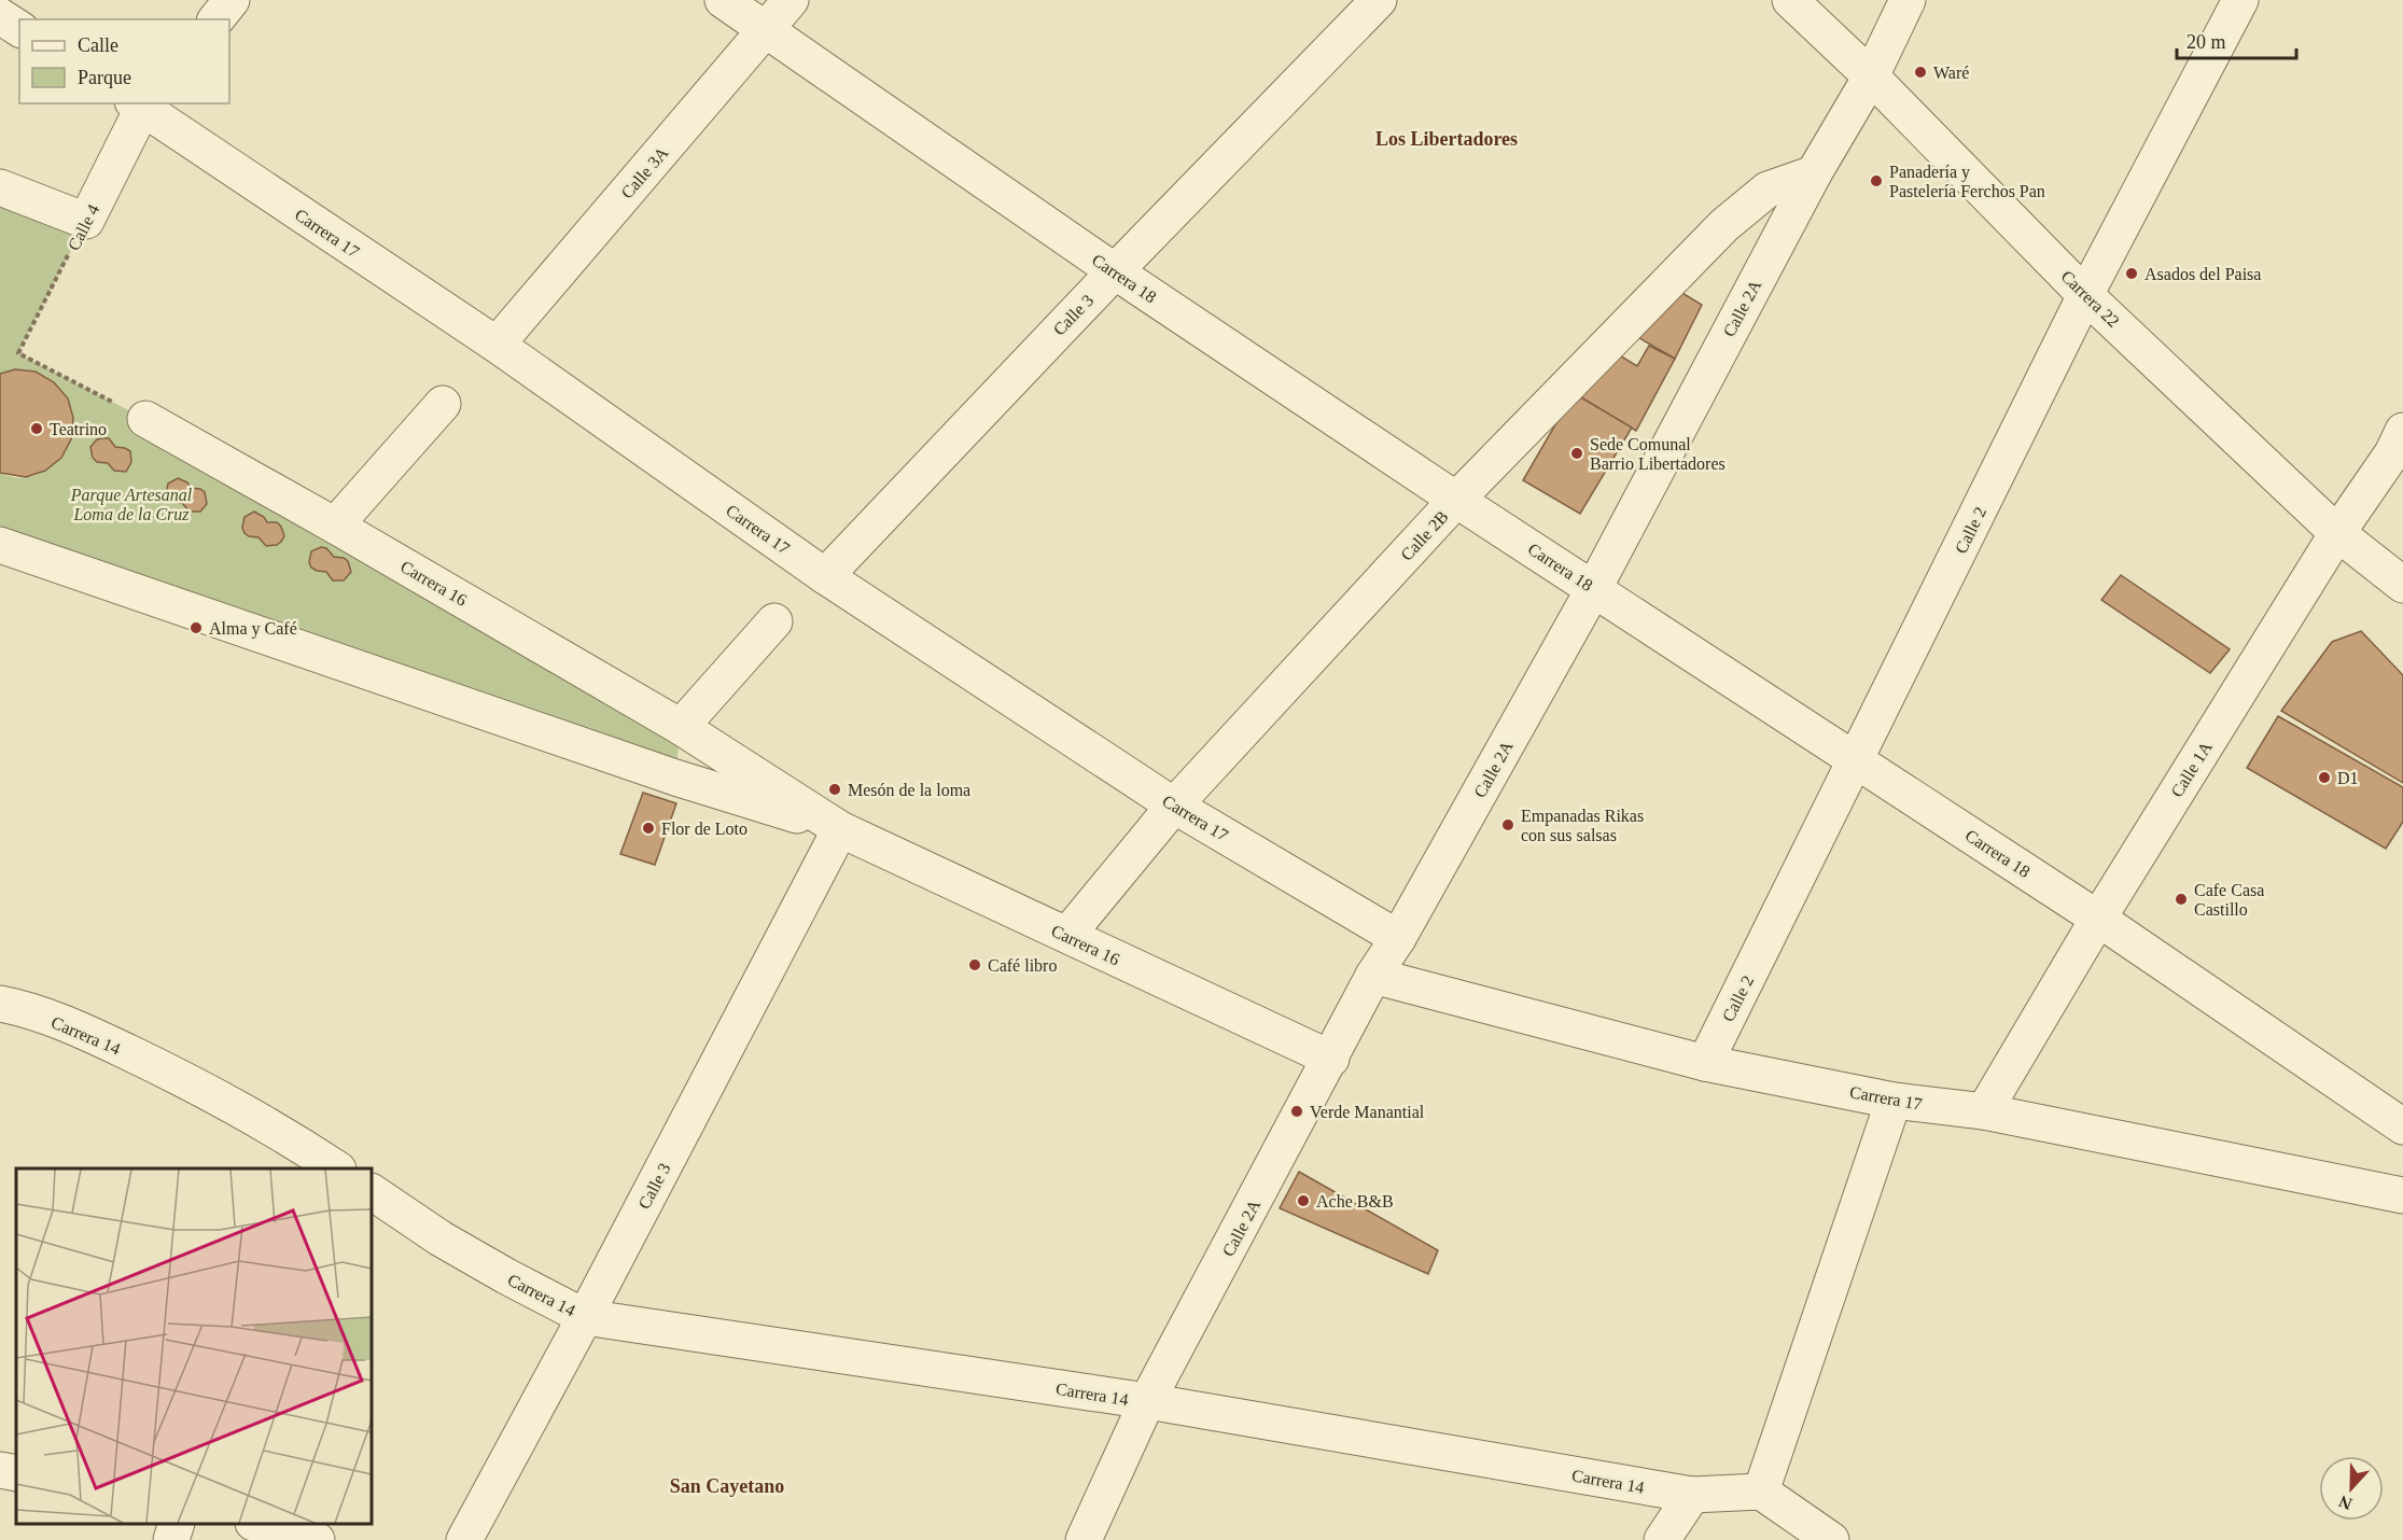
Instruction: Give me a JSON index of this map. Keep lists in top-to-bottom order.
{
  "streets": {
    "street": [
      "Calle 3A",
      "Calle 4",
      "Carrera 17",
      "Carrera 18",
      "Carrera 22",
      "Calle 2A",
      "Calle 3",
      "Calle 2",
      "Calle 2B",
      "Carrera 16",
      "Calle 1A",
      "Carrera 14"
    ]
  },
  "crossings": [
    ["Calle 3A", "Carrera 17"],
    ["Calle 3A", "Carrera 18"],
    ["Calle 4", "Carrera 17"],
    ["Calle 4", "Carrera 16"],
    ["Carrera 17", "Calle 2A"],
    ["Carrera 17", "Calle 3"],
    ["Carrera 17", "Calle 2"],
    ["Carrera 17", "Calle 2B"],
    ["Carrera 17", "Calle 1A"],
    ["Carrera 18", "Calle 2A"],
    ["Carrera 18", "Calle 3"],
    ["Carrera 18", "Calle 2"],
    ["Carrera 18", "Calle 2B"],
    ["Carrera 18", "Calle 1A"],
    ["Carrera 22", "Calle 2A"],
    ["Carrera 22", "Calle 2"],
    ["Carrera 22", "Calle 1A"],
    ["Calle 2A", "Calle 2B"],
    ["Calle 2A", "Carrera 16"],
    ["Calle 2A", "Carrera 14"],
    ["Calle 3", "Carrera 16"],
    ["Calle 3", "Carrera 14"],
    ["Calle 2B", "Carrera 16"]
  ],
  "districts": ["Los Libertadores", "San Cayetano"],
  "parks": ["Parque Artesanal Loma de la Cruz"],
  "places": [
    "Waré",
    "Panadería y Pastelería Ferchos Pan",
    "Asados del Paisa",
    "Teatrino",
    "Sede Comunal Barrio Libertadores",
    "Alma y Café",
    "D1",
    "Mesón de la loma",
    "Empanadas Rikas con sus salsas",
    "Flor de Loto",
    "Cafe Casa Castillo",
    "Café libro",
    "Verde Manantial",
    "Ache B&B"
  ],
  "legend": ["Calle", "Parque"],
  "scale_bar": "20 m",
  "north": "bottom"
}
